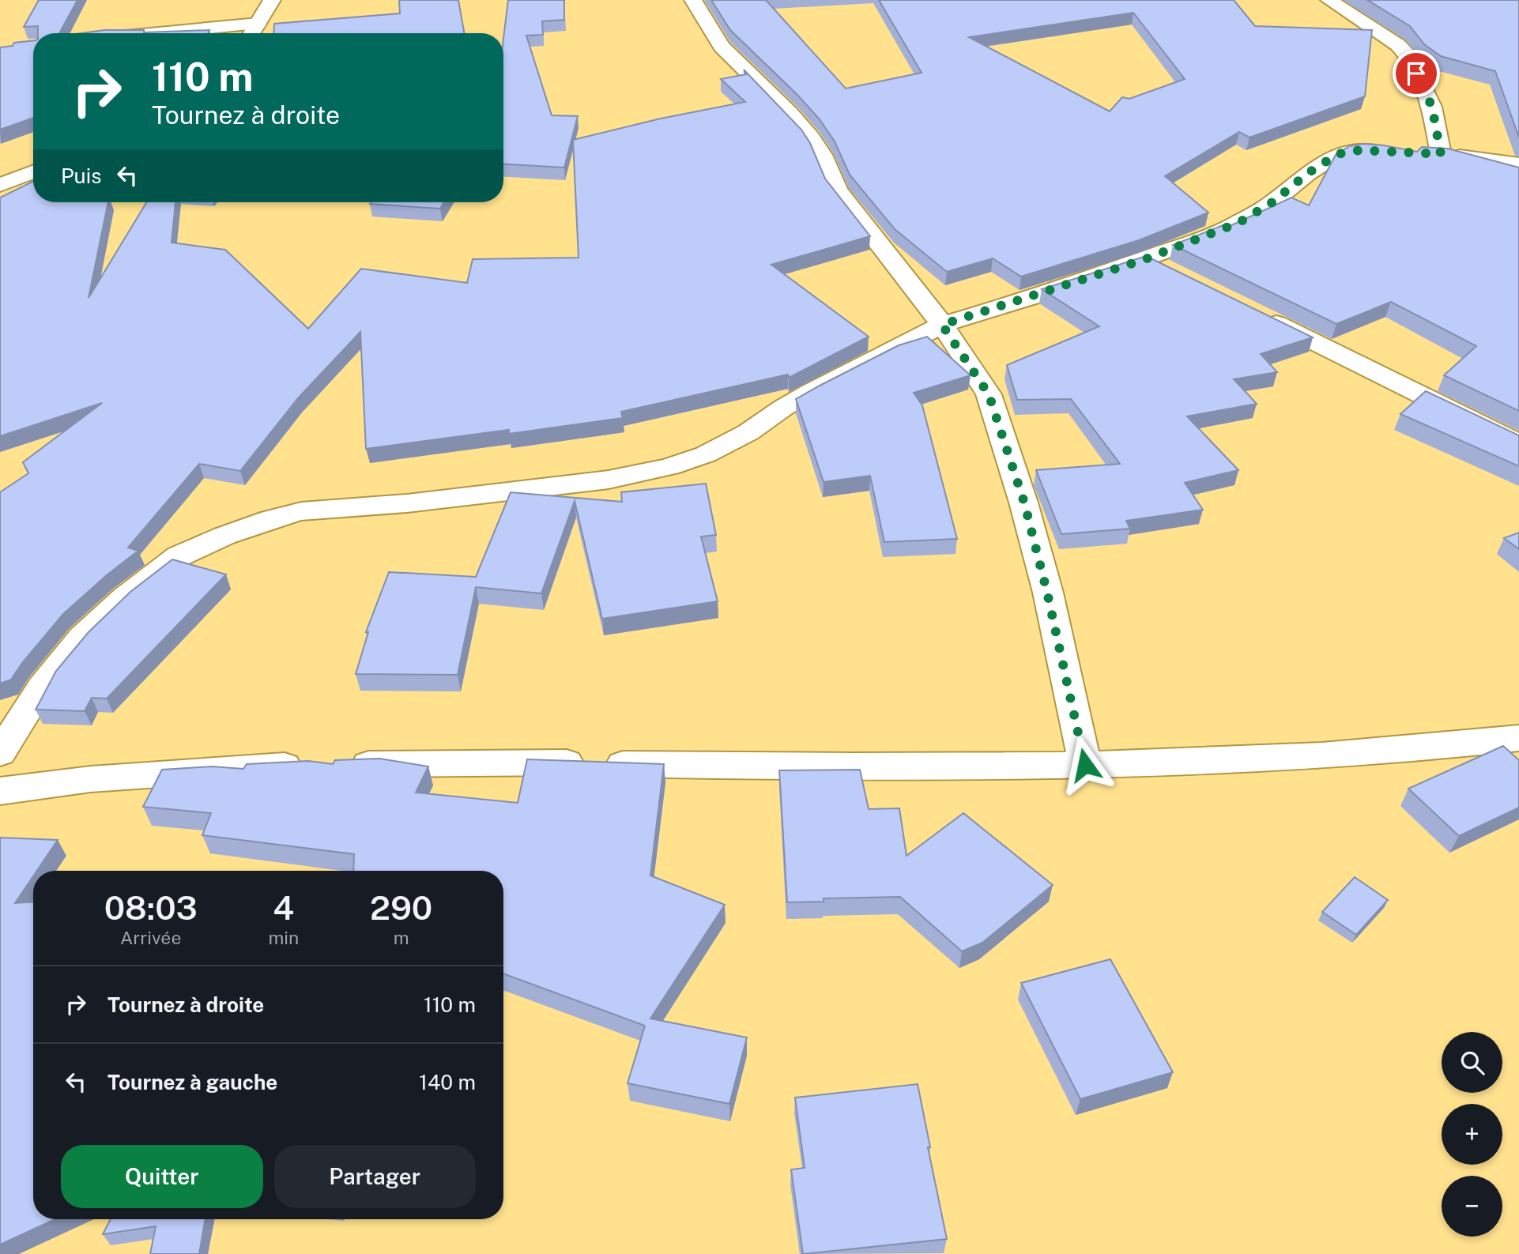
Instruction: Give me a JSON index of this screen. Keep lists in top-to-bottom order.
{
  "page": {
    "turn": ["110 m", "Tournez à droite"],
    "then": "Puis",
    "eta": [
      "08:03",
      "Arrivée",
      "4",
      "min",
      "290",
      "m"
    ],
    "list": [
      {
        "name": "Tournez à droite",
        "value": "110 m"
      },
      {
        "name": "Tournez à gauche",
        "value": "140 m"
      }
    ],
    "map_buttons": ["+", "−"],
    "buttons": ["Quitter", "Partager"]
  }
}
